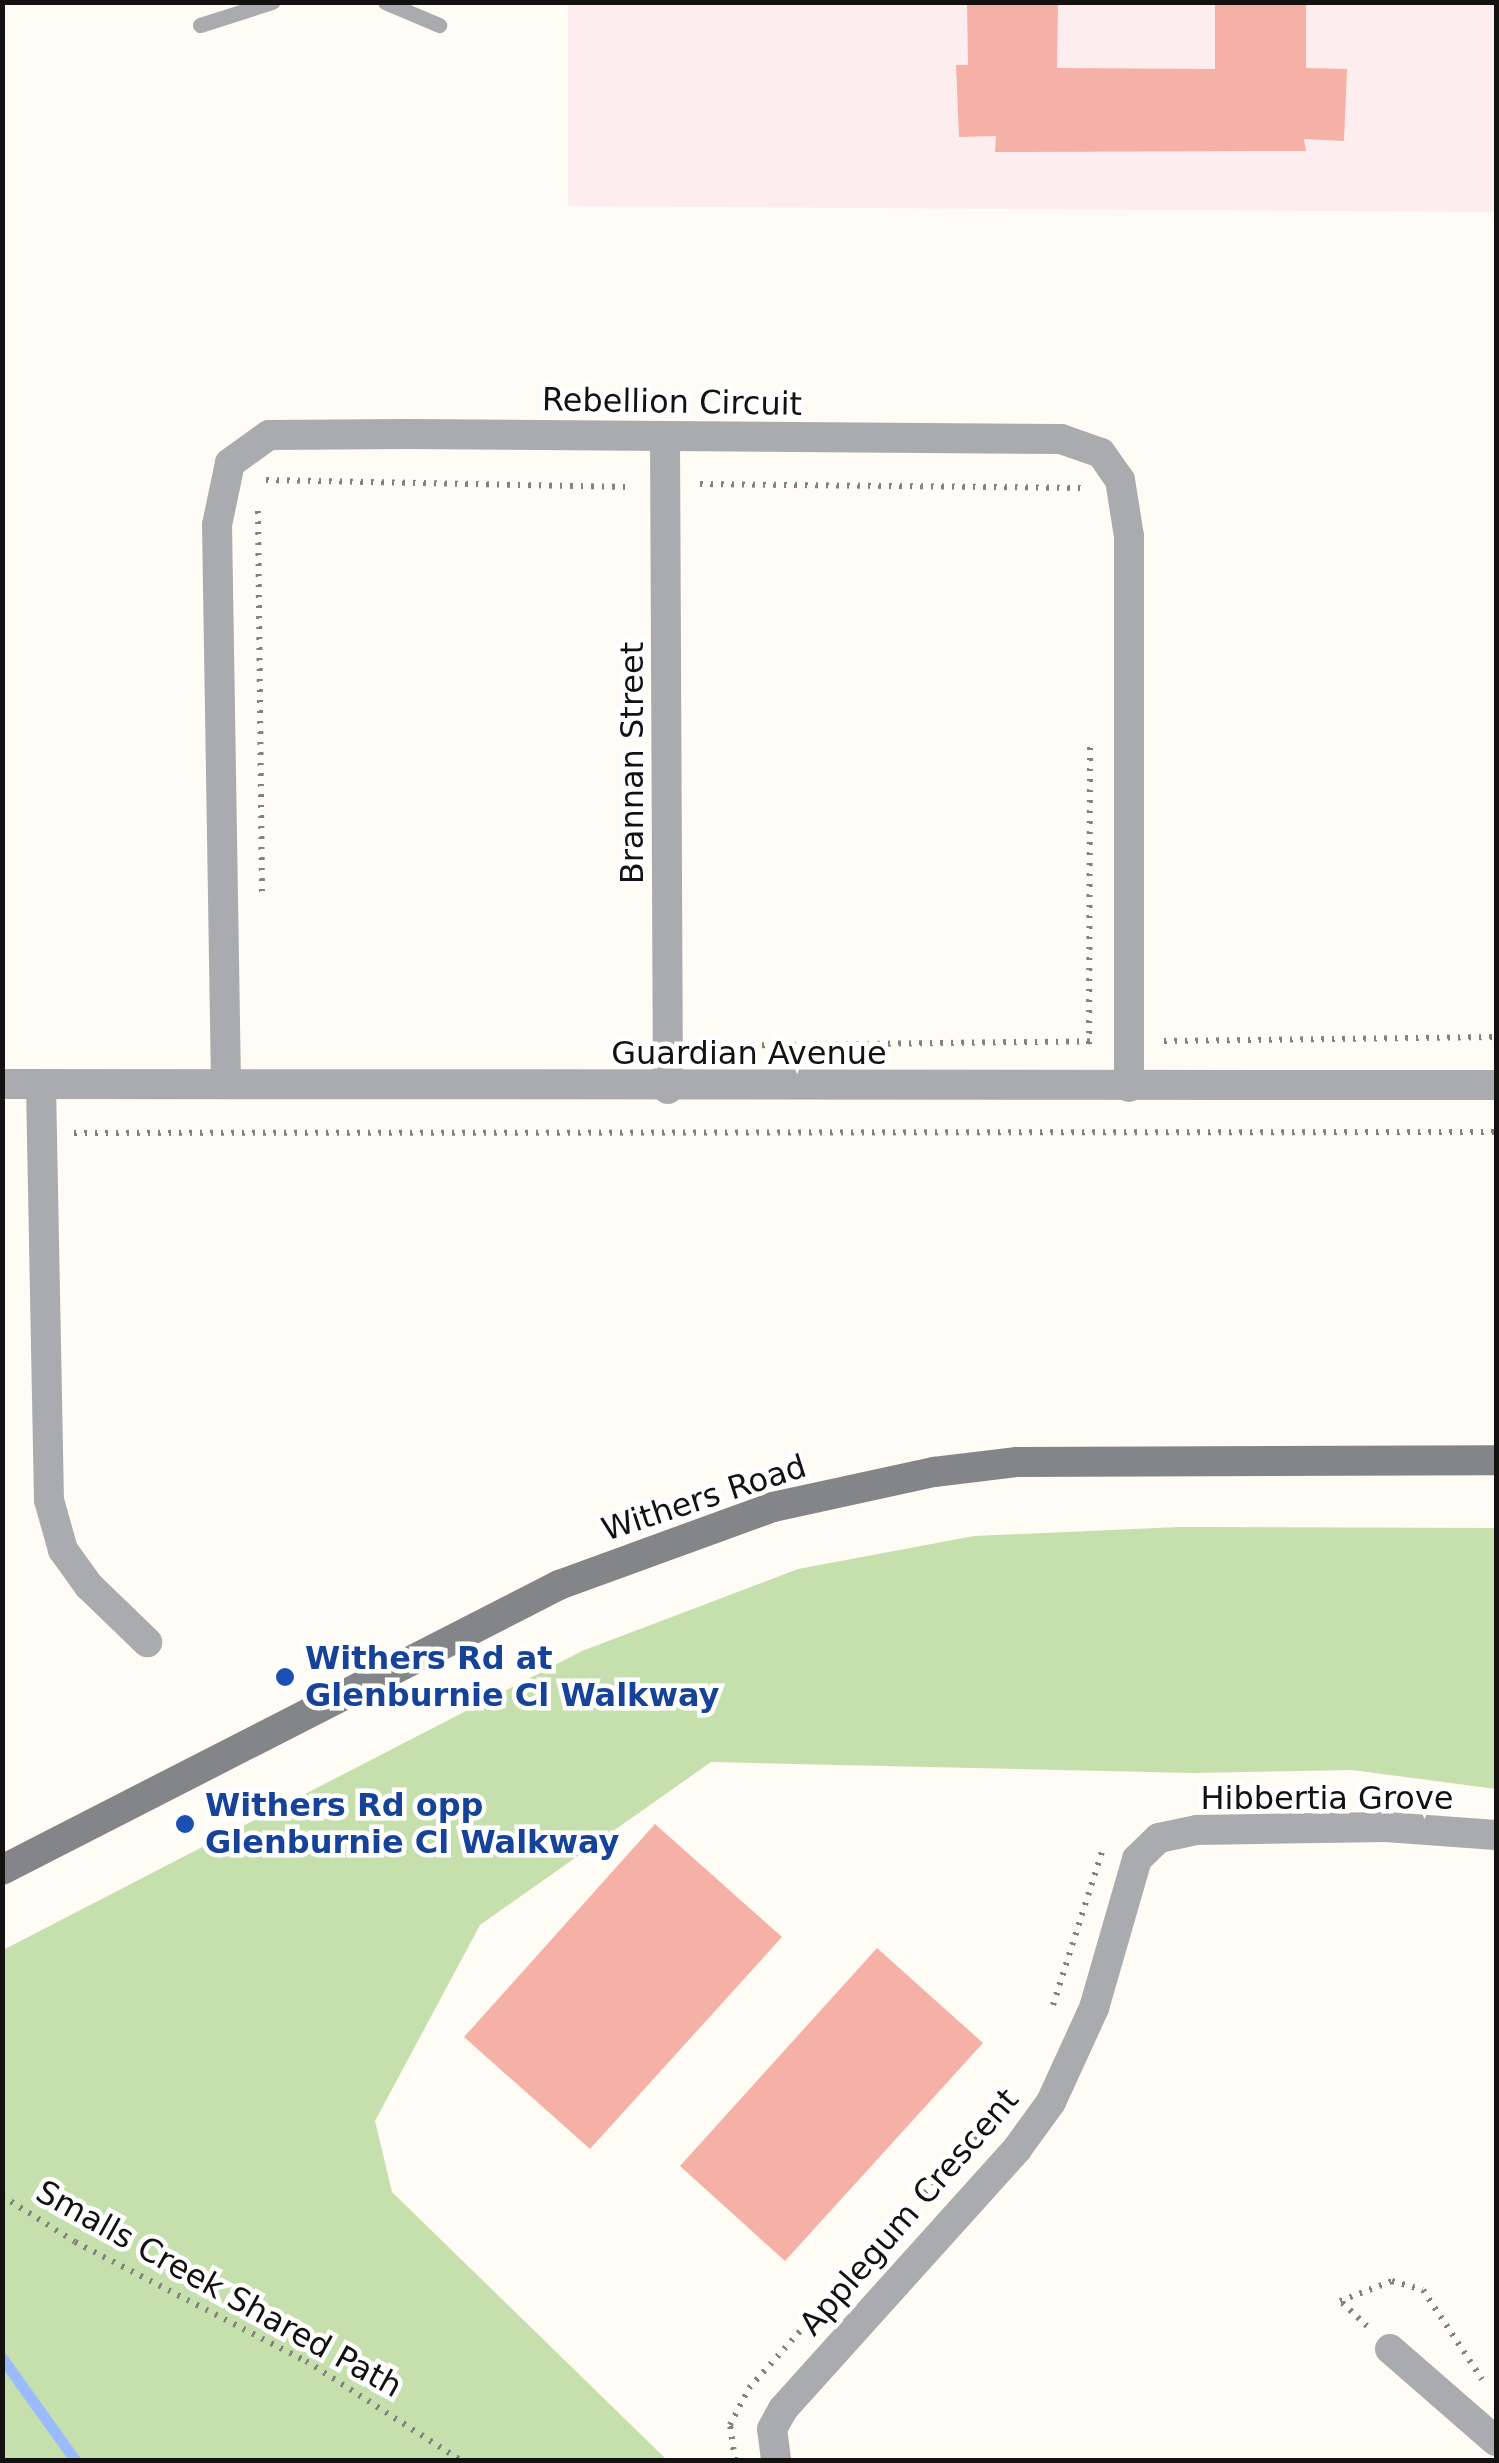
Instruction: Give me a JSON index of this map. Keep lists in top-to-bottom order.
{
  "streets": {
    "main road": ["Withers Road"],
    "street": [
      "Rebellion Circuit",
      "Brannan Street",
      "Guardian Avenue",
      "Hibbertia Grove",
      "Applegum Crescent"
    ],
    "path": ["Smalls Creek Shared Path"]
  },
  "crossings": [
    ["Rebellion Circuit", "Brannan Street"],
    ["Rebellion Circuit", "Guardian Avenue"],
    ["Brannan Street", "Guardian Avenue"],
    ["Hibbertia Grove", "Applegum Crescent"]
  ],
  "places": ["Withers Rd at Glenburnie Cl Walkway", "Withers Rd opp Glenburnie Cl Walkway"]
}
